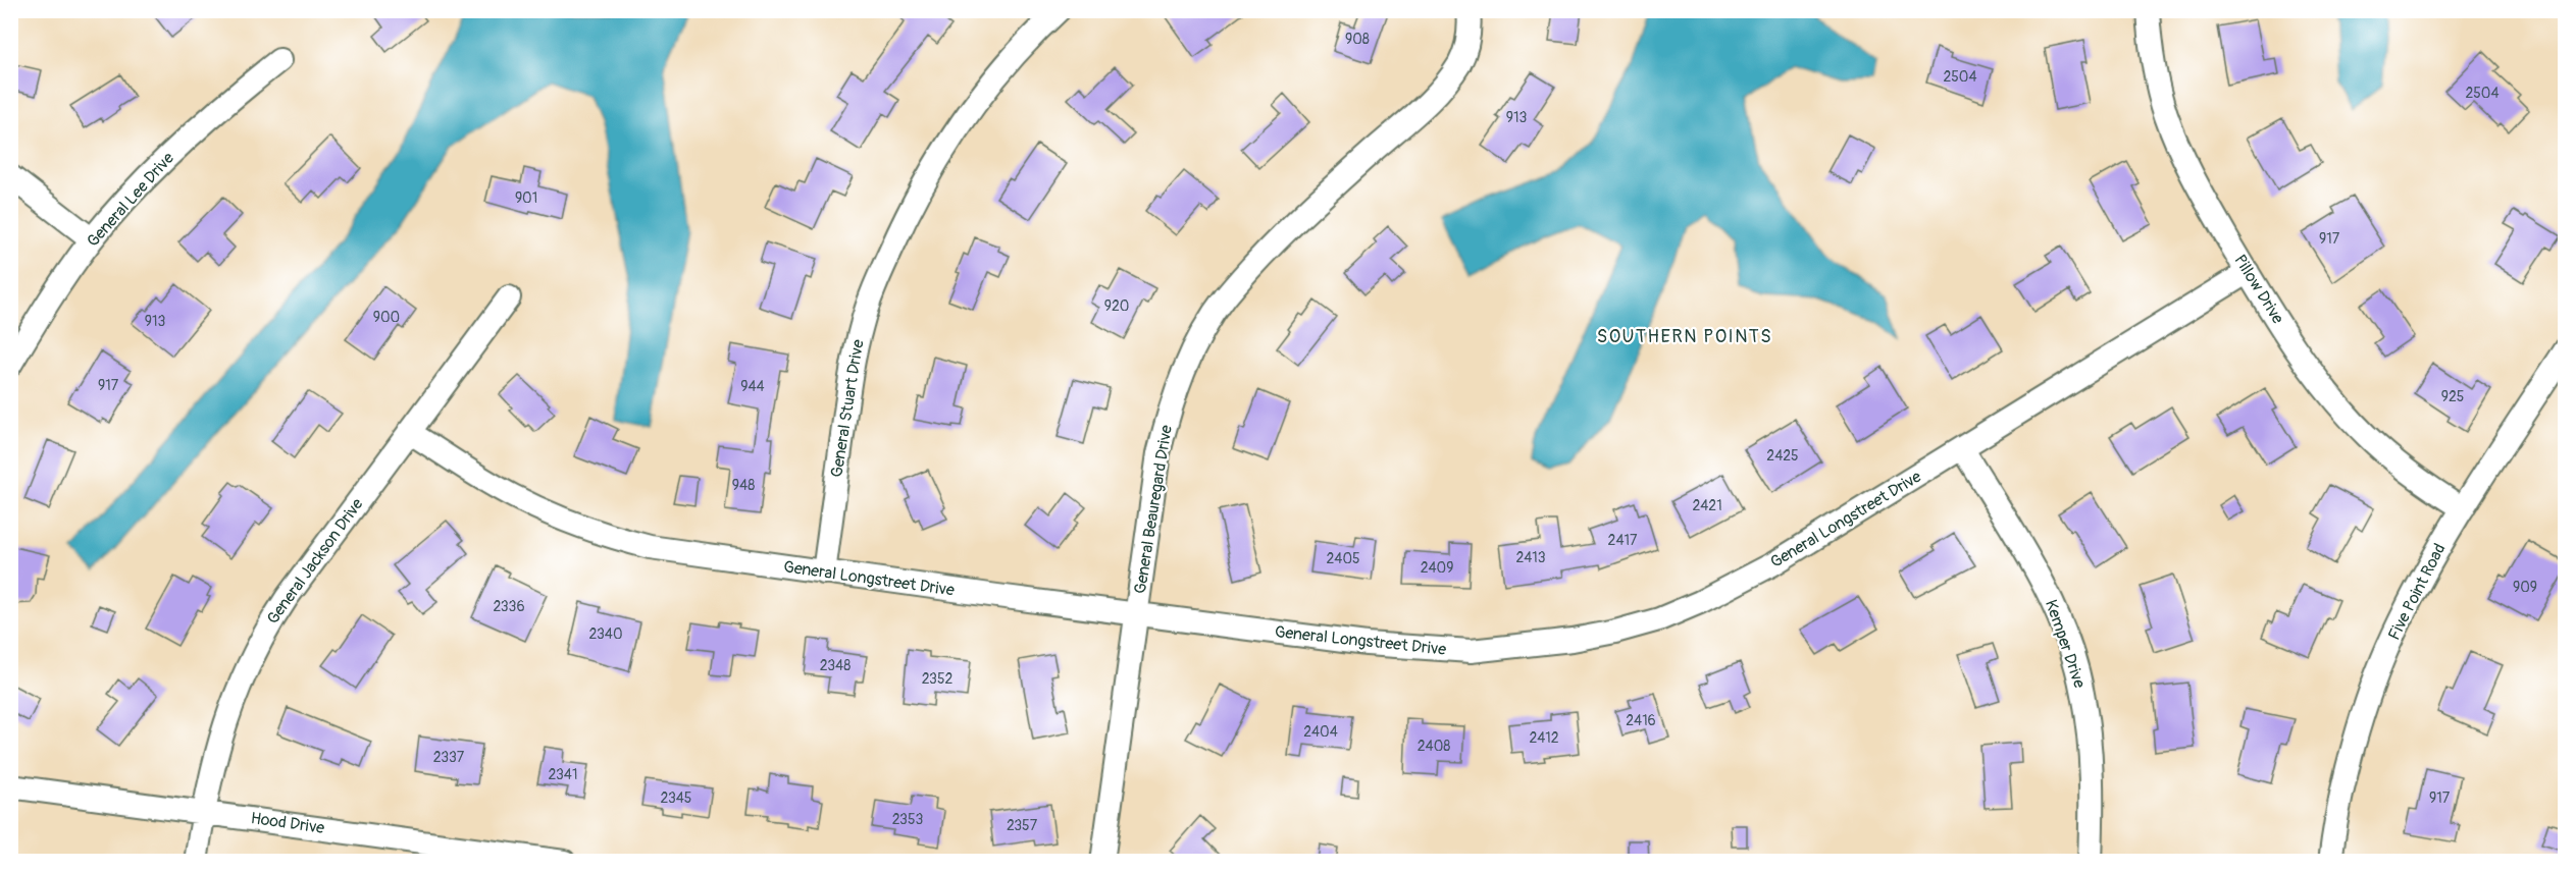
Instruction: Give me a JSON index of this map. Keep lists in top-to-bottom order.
{
  "streets": {
    "street": [
      "General Lee Drive",
      "Pillow Drive",
      "General Stuart Drive",
      "General Beauregard Drive",
      "General Longstreet Drive",
      "General Jackson Drive",
      "Five Point Road",
      "Kemper Drive",
      "Hood Drive"
    ]
  },
  "crossings": [
    ["Pillow Drive", "General Longstreet Drive"],
    ["Pillow Drive", "Five Point Road"],
    ["General Stuart Drive", "General Longstreet Drive"],
    ["General Beauregard Drive", "General Longstreet Drive"],
    ["General Longstreet Drive", "General Jackson Drive"],
    ["General Longstreet Drive", "Kemper Drive"],
    ["General Jackson Drive", "Hood Drive"]
  ],
  "districts": ["SOUTHERN POINTS"],
  "house_numbers": [
    "908",
    "2504",
    "2504",
    "913",
    "901",
    "917",
    "920",
    "900",
    "913",
    "917",
    "944",
    "925",
    "2425",
    "948",
    "2421",
    "2417",
    "2413",
    "2405",
    "2409",
    "909",
    "2336",
    "2340",
    "2348",
    "2352",
    "2416",
    "2404",
    "2412",
    "2408",
    "2337",
    "2341",
    "2345",
    "917",
    "2353",
    "2357"
  ]
}
